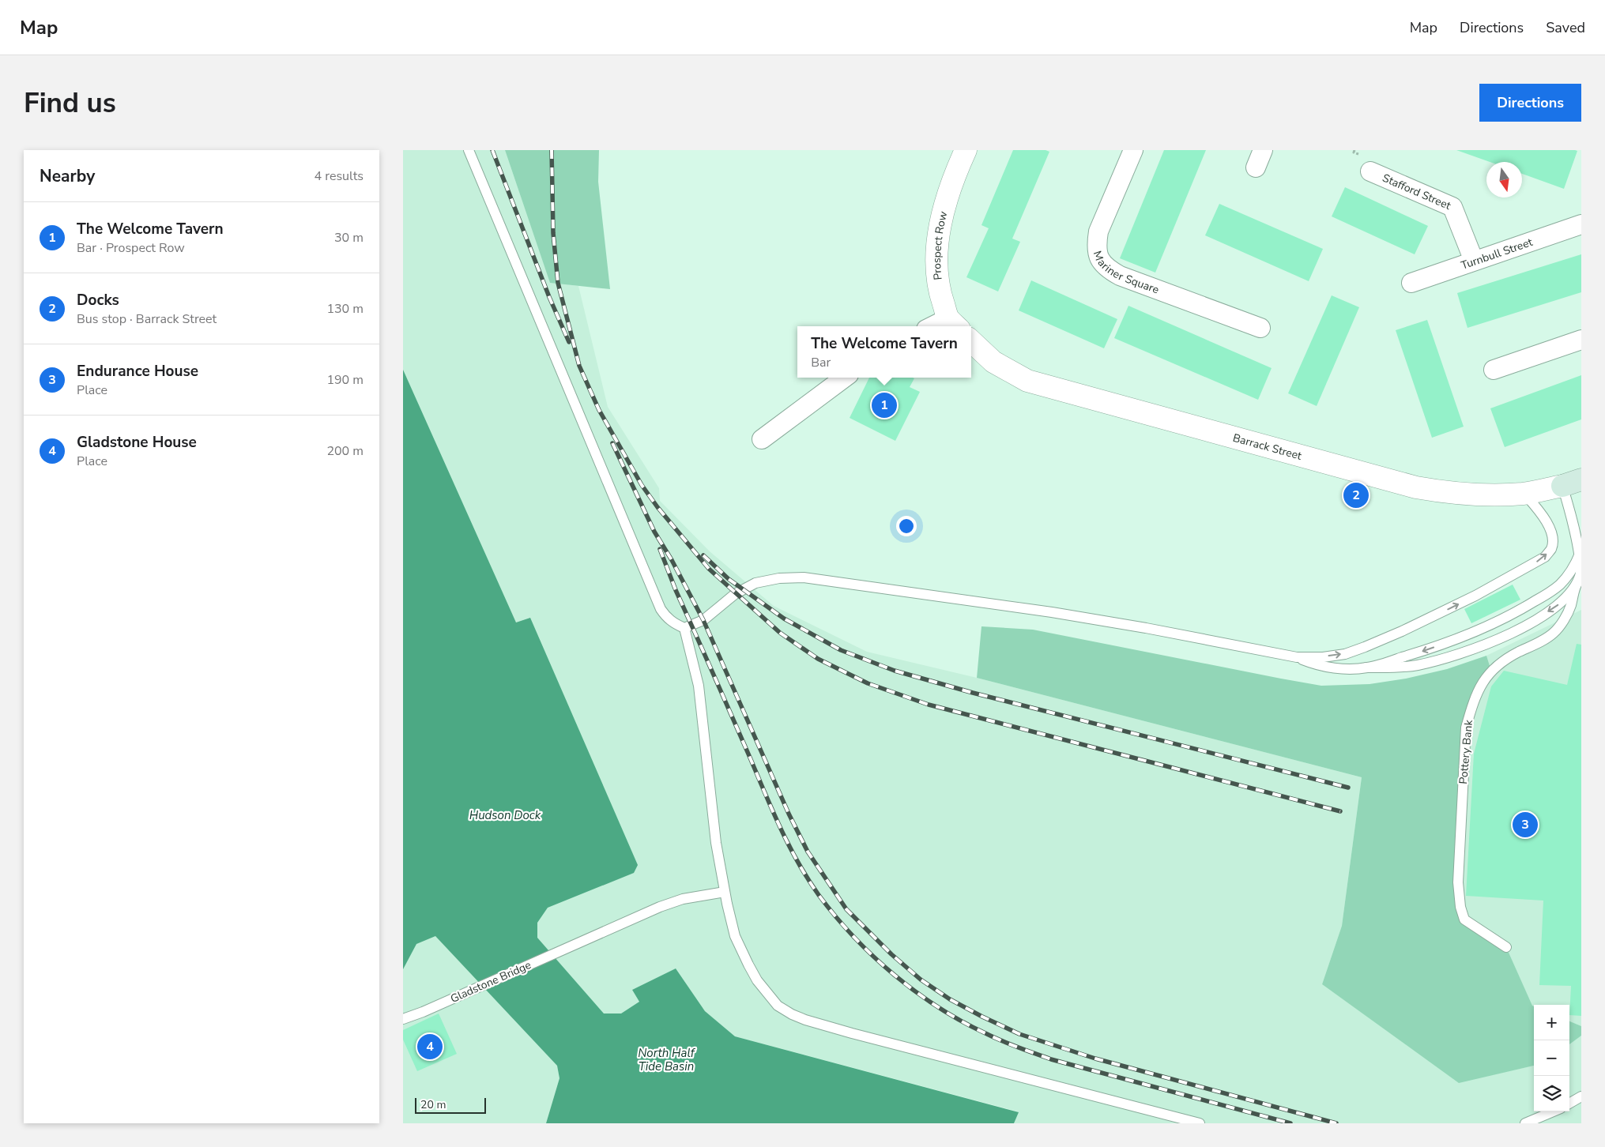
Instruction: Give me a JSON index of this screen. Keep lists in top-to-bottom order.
{
  "streets": {
    "street": [
      "Stafford Street",
      "Prospect Row",
      "Turnbull Street",
      "Mariner Square",
      "Barrack Street"
    ],
    "lane": ["Pottery Bank", "Gladstone Bridge"]
  },
  "crossings": [
    ["Stafford Street", "Turnbull Street"],
    ["Barrack Street", "Pottery Bank"]
  ],
  "water": ["Hudson Dock", "North Half Tide Basin"],
  "scale_bar": "20 m",
  "north": "bottom",
  "page": {
    "header": "Map",
    "nav": ["Map", "Directions", "Saved"],
    "buttons": "Directions",
    "title": "Find us",
    "heading": ["Nearby", "4 results"],
    "list": [
      {
        "mark": "1",
        "name": "The Welcome Tavern",
        "note": "Bar · Prospect Row",
        "value": "30 m"
      },
      {
        "mark": "2",
        "name": "Docks",
        "note": "Bus stop · Barrack Street",
        "value": "130 m"
      },
      {
        "mark": "3",
        "name": "Endurance House",
        "note": "Place",
        "value": "190 m"
      },
      {
        "mark": "4",
        "name": "Gladstone House",
        "note": "Place",
        "value": "200 m"
      }
    ],
    "popup": ["The Welcome Tavern", "Bar"],
    "pins": [
      "1",
      "2",
      "3",
      "4"
    ],
    "map_buttons": ["+", "−"],
    "scale": "20 m"
  }
}
